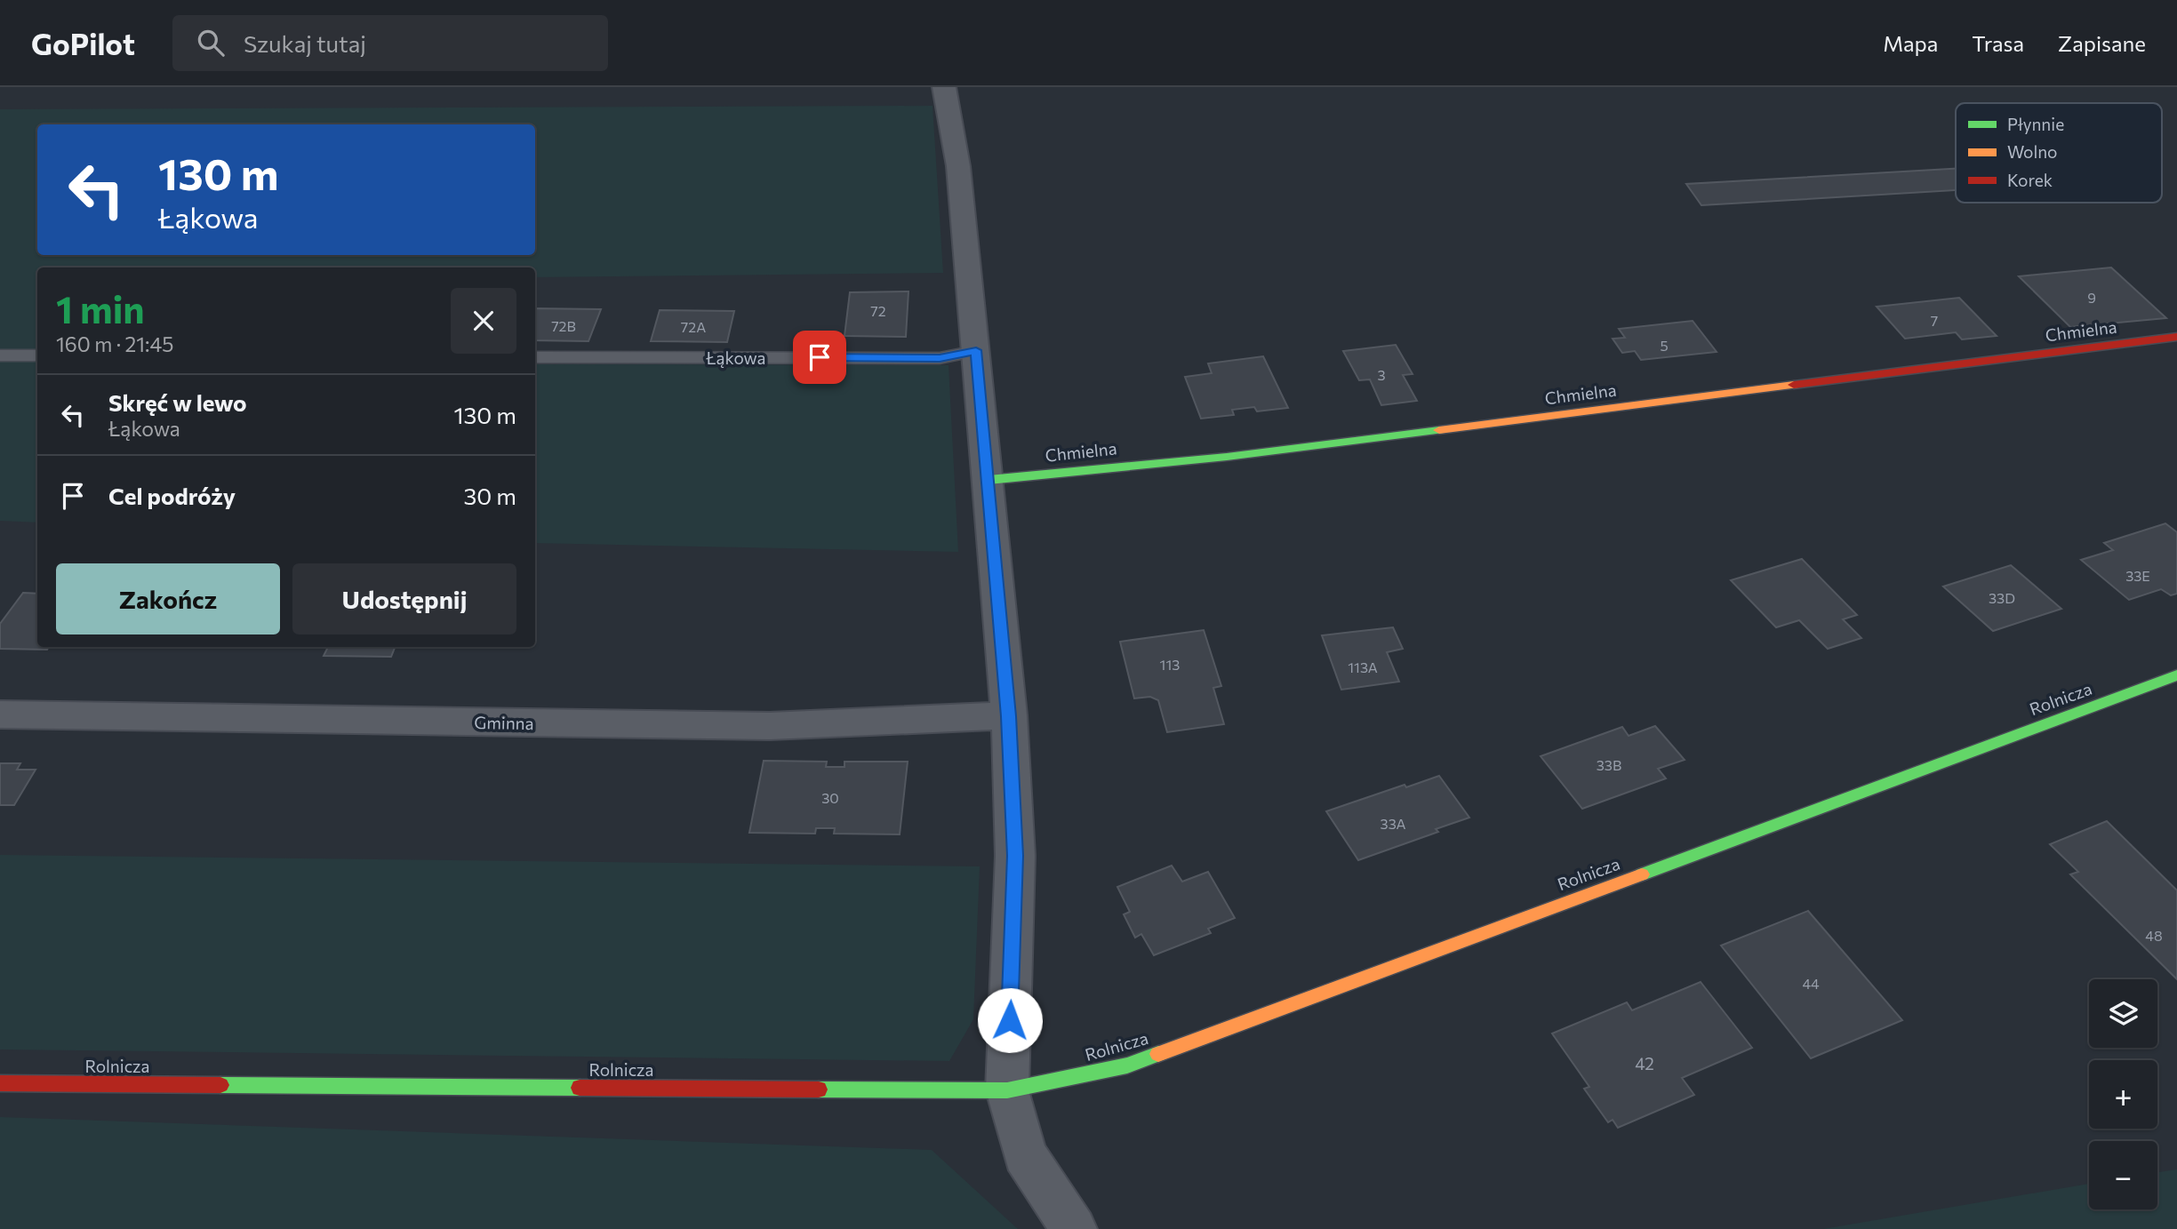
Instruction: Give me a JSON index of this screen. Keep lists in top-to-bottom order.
{
  "streets": {
    "street": ["Chmielna", "Rolnicza", "Gminna"],
    "lane": ["Łąkowa"]
  },
  "house_numbers": [
    "9",
    "72",
    "7",
    "72B",
    "72A",
    "5",
    "3",
    "33E",
    "33D",
    "113",
    "113A",
    "33B",
    "30",
    "33A",
    "48",
    "44",
    "42"
  ],
  "legend": ["Płynnie", "Wolno", "Korek"],
  "page": {
    "header": "GoPilot",
    "search": "Szukaj tutaj",
    "nav": ["Mapa", "Trasa", "Zapisane"],
    "turn": ["130 m", "Łąkowa"],
    "heading": ["1 min", "160 m · 21:45"],
    "list": [
      {
        "name": "Skręć w lewo",
        "note": "Łąkowa",
        "value": "130 m"
      },
      {
        "name": "Cel podróży",
        "value": "30 m"
      }
    ],
    "buttons": ["Zakończ", "Udostępnij"],
    "map_buttons": ["+", "−"]
  }
}
